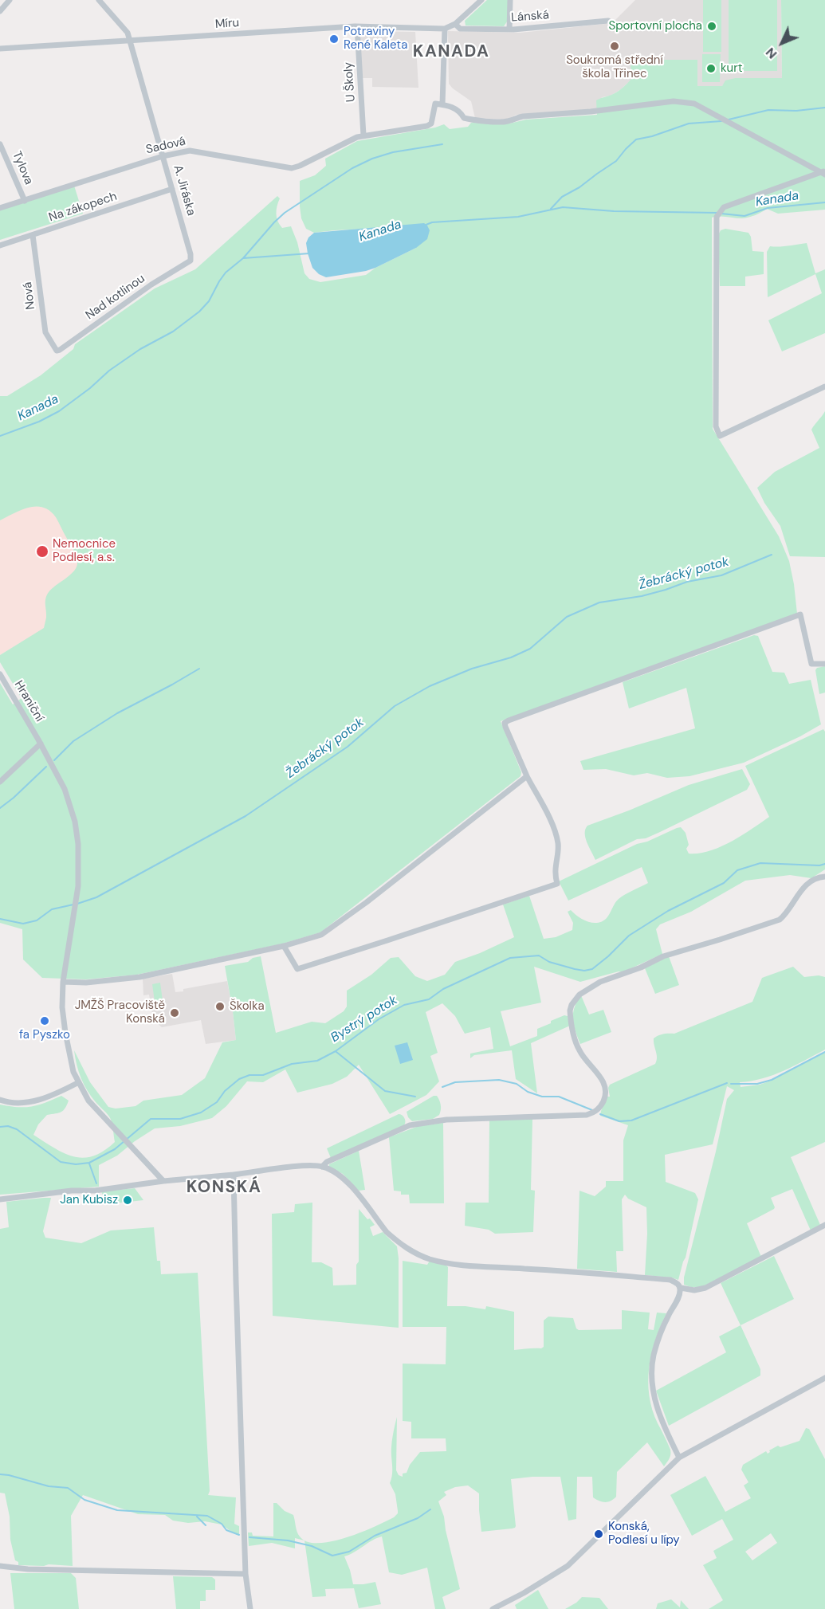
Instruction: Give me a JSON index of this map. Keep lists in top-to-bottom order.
{
  "streets": {
    "street": [
      "Lánská",
      "Míru",
      "U Školy",
      "Sadová",
      "Tylova",
      "A. Jiráska",
      "Na zákopech",
      "Nová",
      "Nad kotlinou",
      "Hraniční"
    ]
  },
  "crossings": [
    ["Lánská", "Míru"],
    ["Míru", "U Školy"],
    ["Míru", "A. Jiráska"],
    ["U Školy", "Sadová"],
    ["Sadová", "Tylova"],
    ["Sadová", "A. Jiráska"],
    ["A. Jiráska", "Na zákopech"],
    ["A. Jiráska", "Nad kotlinou"],
    ["Na zákopech", "Nová"],
    ["Nová", "Nad kotlinou"]
  ],
  "districts": ["KANADA", "KONSKÁ"],
  "water": ["Kanada", "Žebrácký potok", "Bystrý potok"],
  "places": [
    "Sportovní plocha",
    "Potraviny René Kaleta",
    "Soukromá střední škola Třinec",
    "kurt",
    "Nemocnice Podlesí, a.s.",
    "Školka",
    "JMŽŠ Pracoviště Konská",
    "fa Pyszko",
    "Jan Kubisz",
    "Konská, Podlesí u lípy"
  ],
  "north": "bottom left"
}
